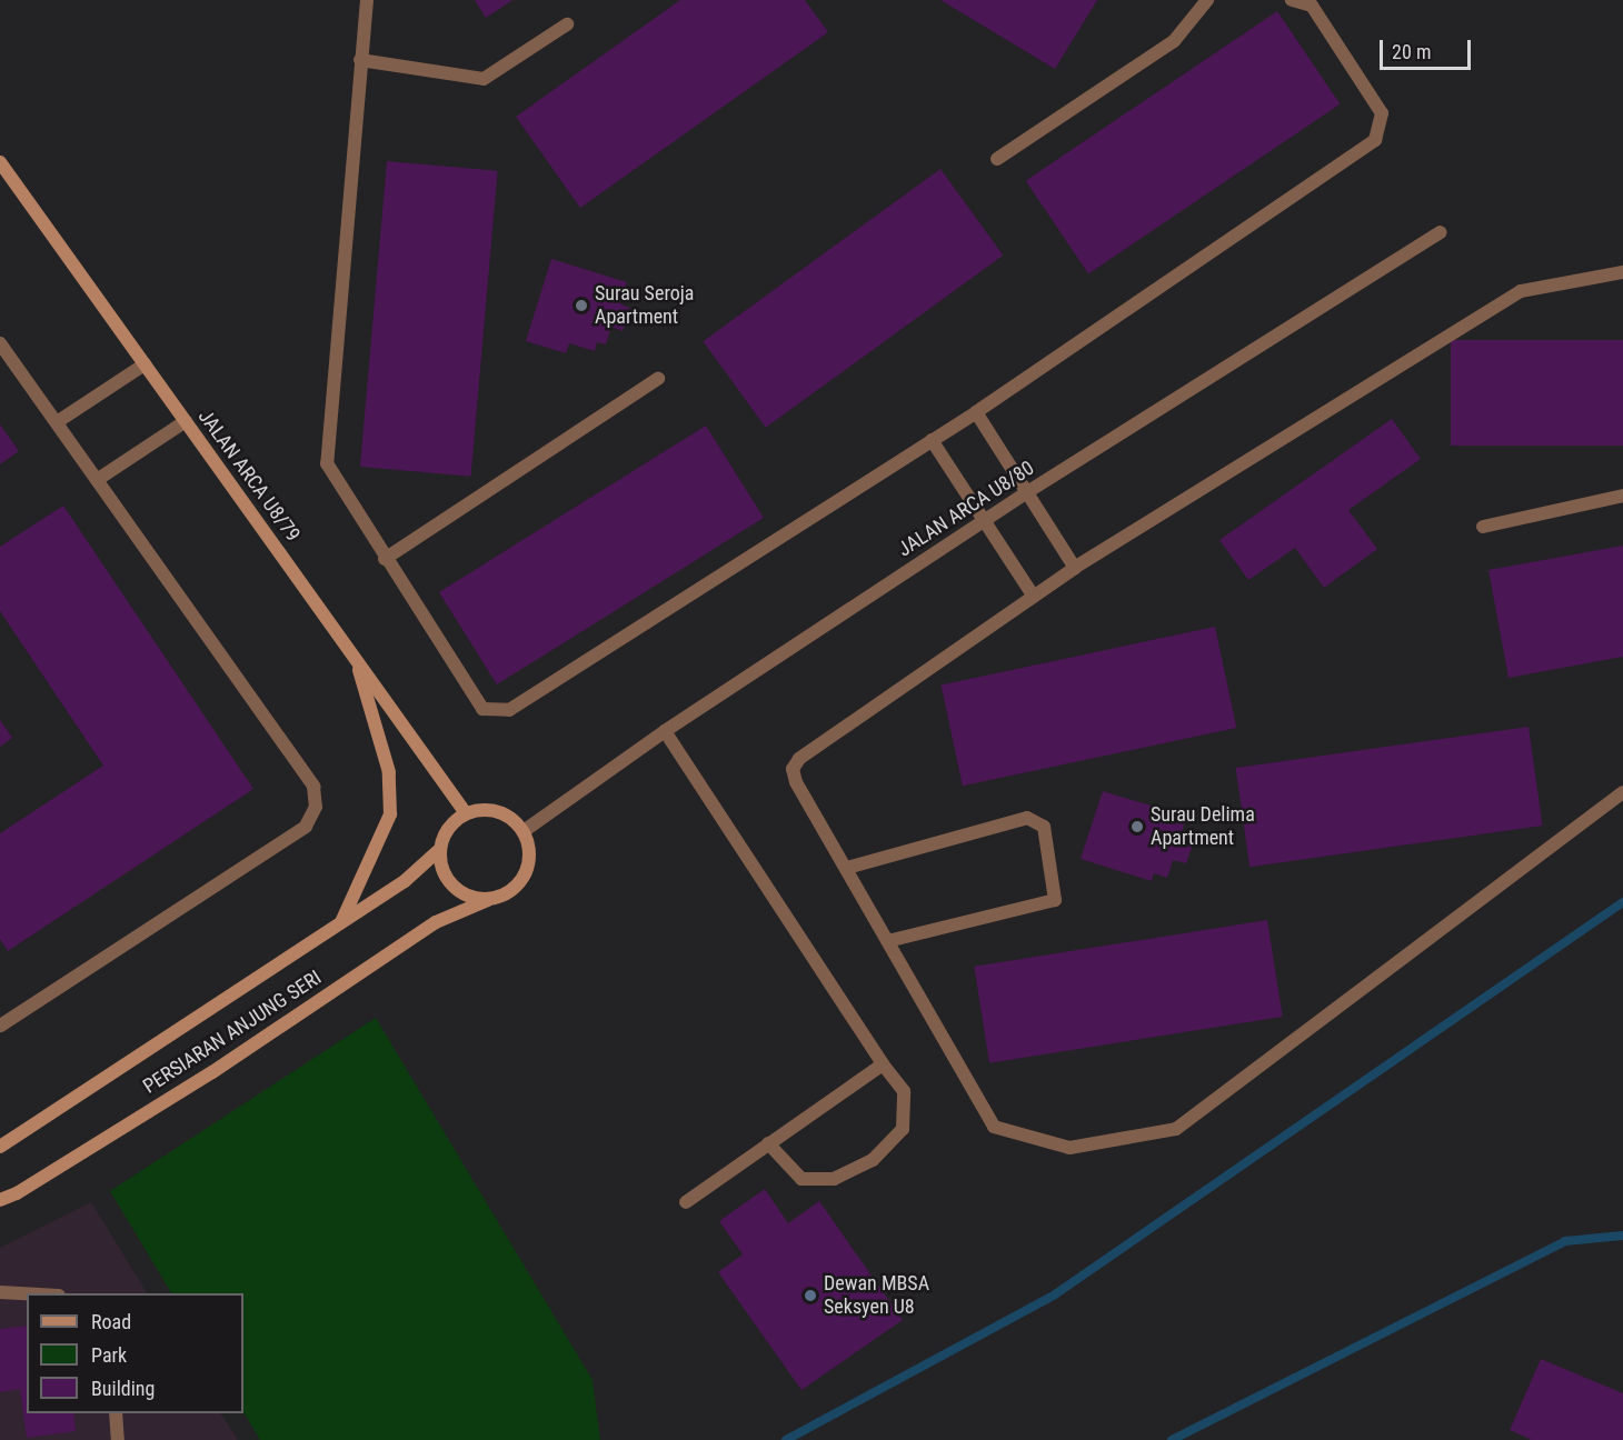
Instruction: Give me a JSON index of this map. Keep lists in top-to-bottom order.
{
  "streets": {
    "street": ["JALAN ARCA U8/79", "JALAN ARCA U8/80", "PERSIARAN ANJUNG SERI"]
  },
  "crossings": [
    ["JALAN ARCA U8/79", "JALAN ARCA U8/80"],
    ["JALAN ARCA U8/79", "PERSIARAN ANJUNG SERI"],
    ["JALAN ARCA U8/80", "PERSIARAN ANJUNG SERI"]
  ],
  "places": ["Surau Seroja Apartment", "Surau Delima Apartment", "Dewan MBSA Seksyen U8"],
  "legend": ["Road", "Park", "Building"],
  "scale_bar": "20 m"
}
